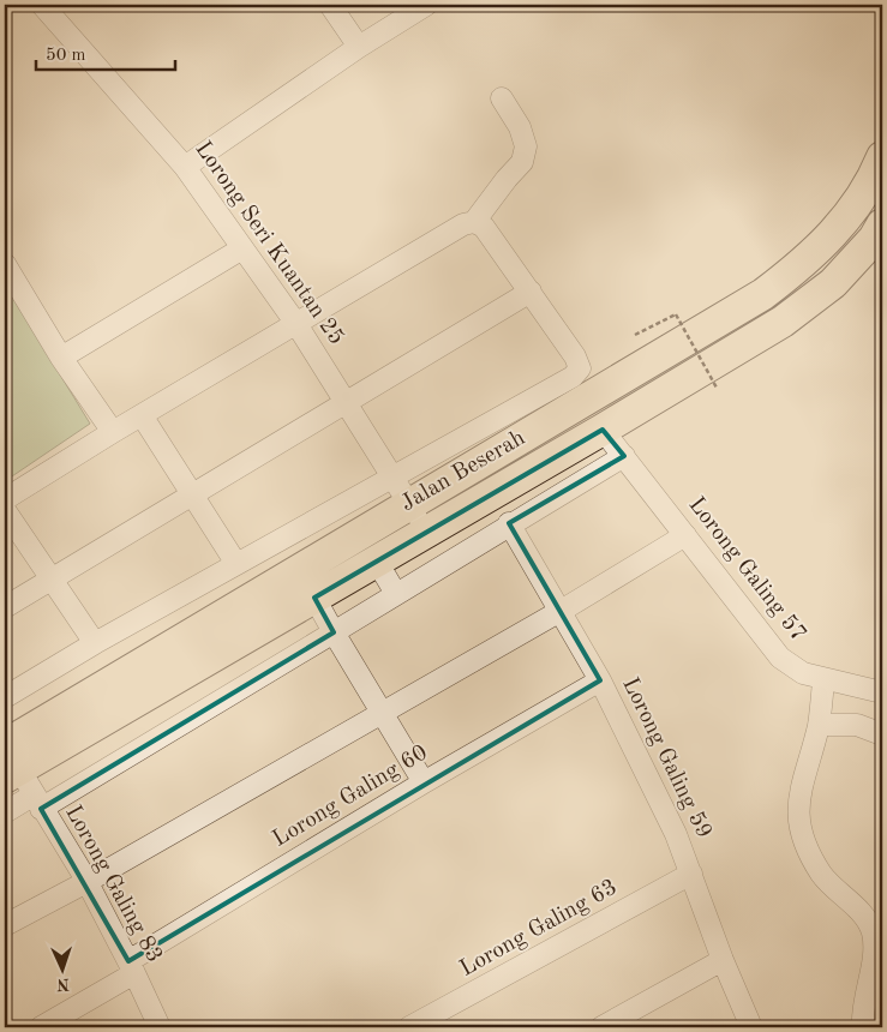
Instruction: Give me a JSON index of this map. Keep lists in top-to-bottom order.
{
  "streets": {
    "highway": ["Jalan Beserah"],
    "street": [
      "Lorong Seri Kuantan 25",
      "Lorong Galing 57",
      "Lorong Galing 59",
      "Lorong Galing 60",
      "Lorong Galing 83",
      "Lorong Galing 63"
    ]
  },
  "crossings": [
    ["Lorong Seri Kuantan 25", "Jalan Beserah"],
    ["Jalan Beserah", "Lorong Galing 57"],
    ["Jalan Beserah", "Lorong Galing 83"],
    ["Lorong Galing 59", "Lorong Galing 60"],
    ["Lorong Galing 59", "Lorong Galing 63"],
    ["Lorong Galing 60", "Lorong Galing 83"]
  ],
  "scale_bar": "50 m",
  "north": "bottom"
}
